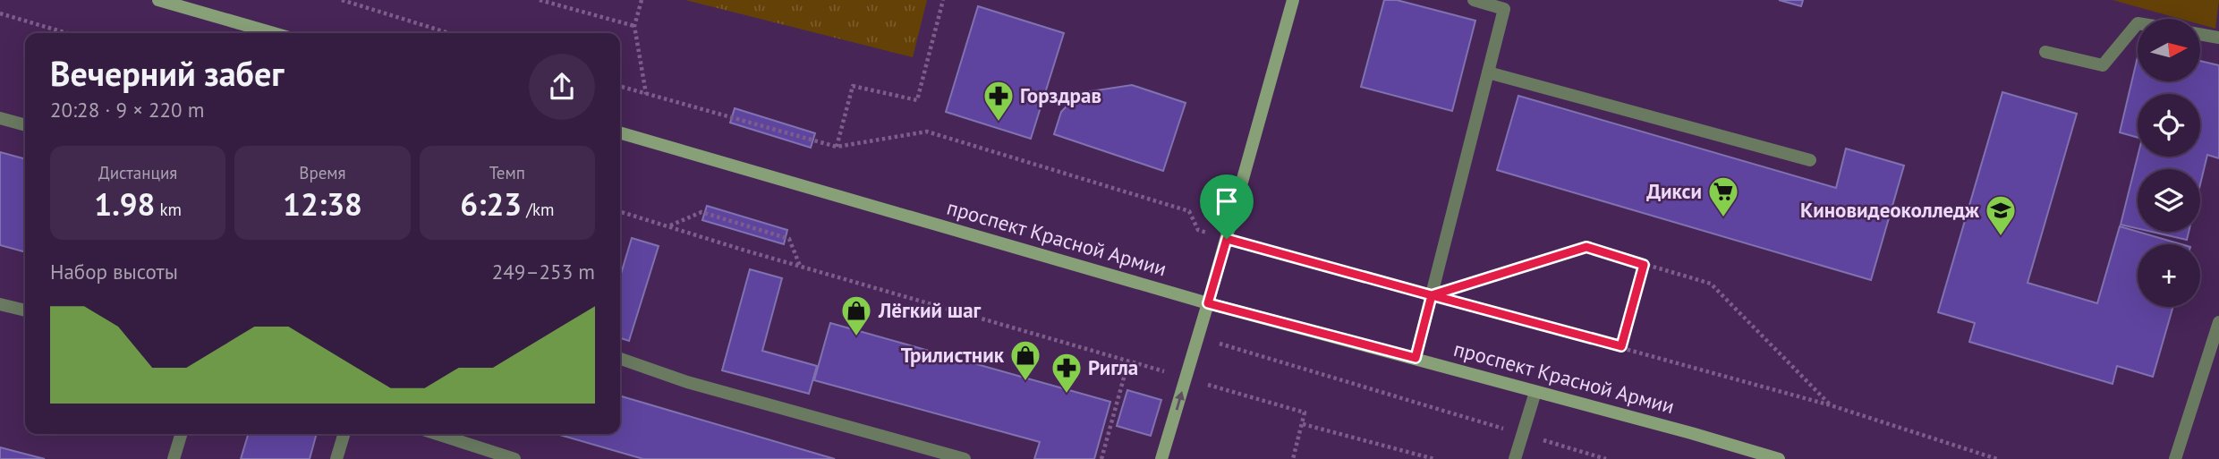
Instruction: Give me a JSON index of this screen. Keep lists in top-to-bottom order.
{
  "streets": {
    "main road": ["проспект Красной Армии"]
  },
  "places": {
    "pharmacy": ["Горздрав", "Ригла"],
    "supermarket": ["Дикси"],
    "school or university": ["Киновидеоколледж"],
    "shop": ["Лёгкий шаг", "Трилистник"]
  },
  "north": "right",
  "page": {
    "map_buttons": "+",
    "heading": ["Вечерний забег", "20:28 · 9 × 220 m"],
    "stats": [
      ["Дистанция", "1.98 km"],
      ["Время", "12:38"],
      ["Темп", "6:23 /km"]
    ],
    "chart": ["Набор высоты", "249–253 m"]
  }
}
